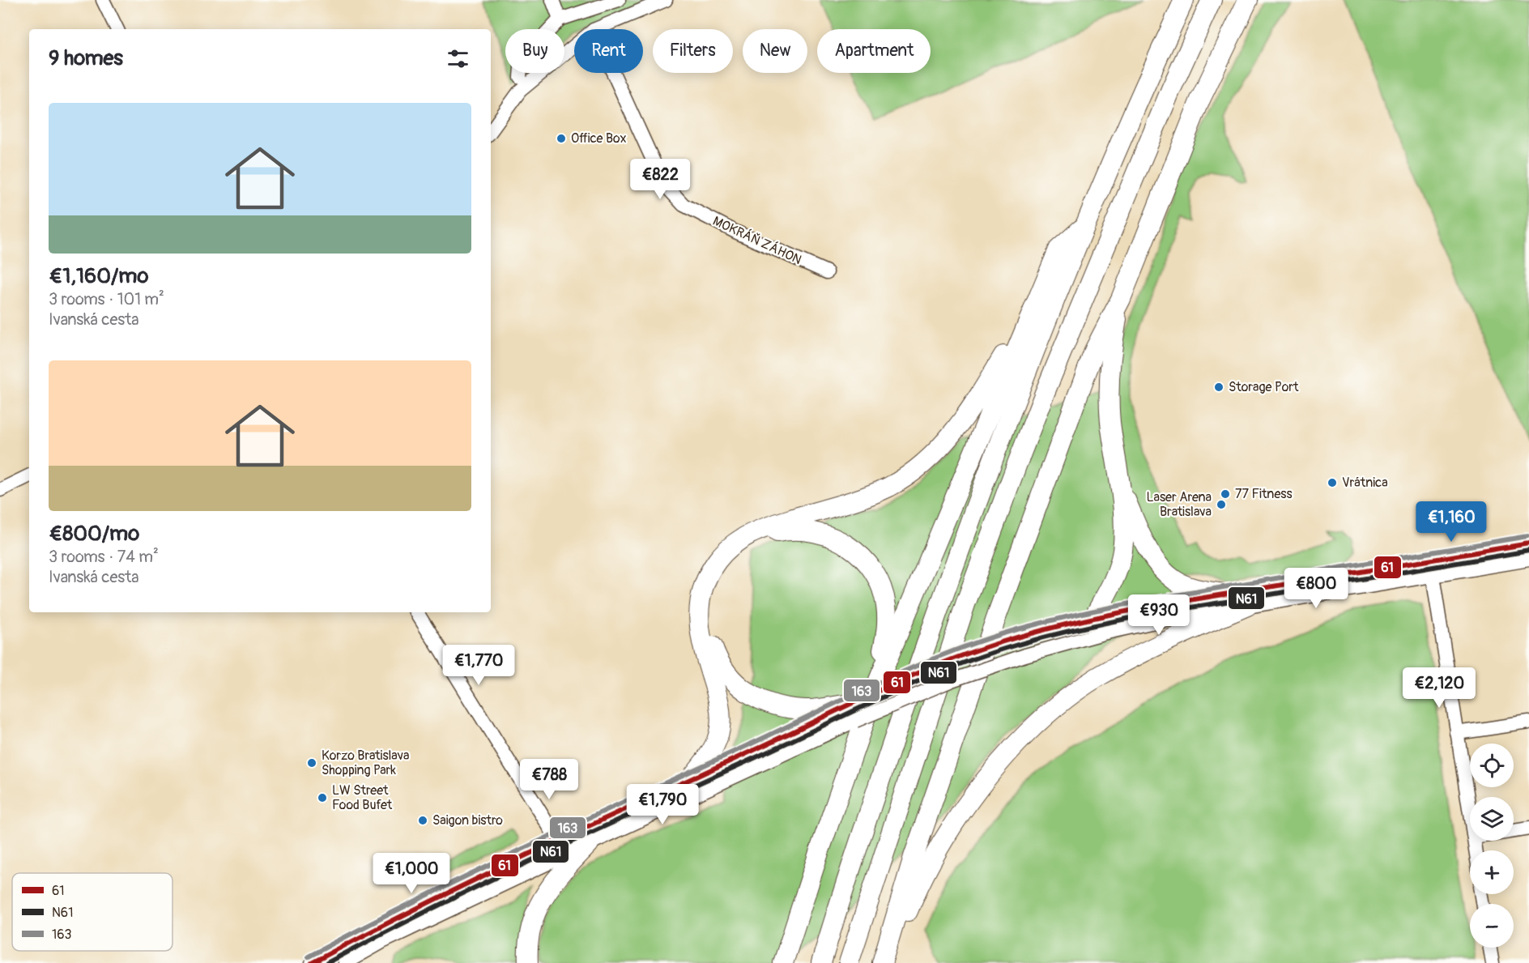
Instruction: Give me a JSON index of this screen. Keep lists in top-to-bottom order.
{
  "streets": {
    "street": ["MOKRÁŇ ZÁHON"]
  },
  "places": [
    "Office Box",
    "Storage Port",
    "Vrátnica",
    "77 Fitness",
    "Laser Arena Bratislava",
    "Korzo Bratislava Shopping Park",
    "LW Street Food Bufet",
    "Saigon bistro"
  ],
  "lines": ["transit line 163", "transit line 61", "transit line N61"],
  "legend": ["61", "N61", "163"],
  "page": {
    "chip": [
      "Buy",
      "Rent",
      "Filters",
      "New",
      "Apartment"
    ],
    "heading": "9 homes",
    "list": [
      {
        "name": "€1,160/mo",
        "note": "3 rooms · 101 m² · Ivanská cesta"
      },
      {
        "name": "€800/mo",
        "note": "3 rooms · 74 m² · Ivanská cesta"
      }
    ],
    "price": [
      "€822",
      "€1,160",
      "€800",
      "€930",
      "€1,770",
      "€2,120",
      "€788",
      "€1,790",
      "€1,000"
    ],
    "map_buttons": ["+", "−"]
  }
}
